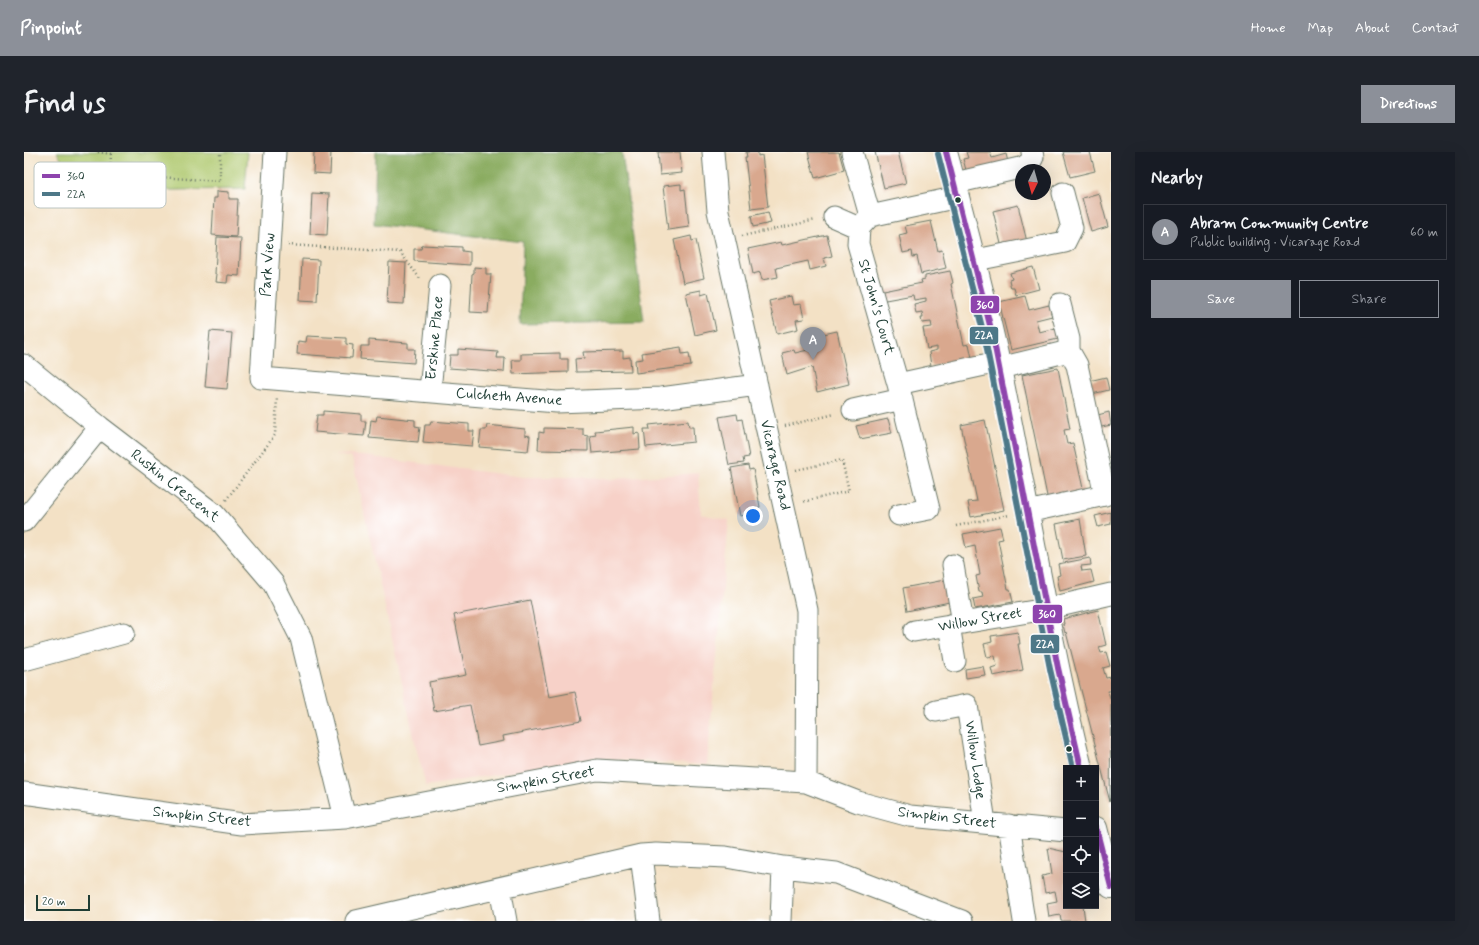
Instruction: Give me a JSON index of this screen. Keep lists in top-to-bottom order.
{
  "streets": {
    "street": [
      "Park View",
      "St John's Court",
      "Erskine Place",
      "Culcheth Avenue",
      "Vicarage Road",
      "Ruskin Crescent",
      "Willow Street",
      "Willow Lodge",
      "Simpkin Street"
    ]
  },
  "crossings": [
    ["Park View", "Culcheth Avenue"],
    ["Erskine Place", "Culcheth Avenue"],
    ["Culcheth Avenue", "Vicarage Road"],
    ["Vicarage Road", "Simpkin Street"],
    ["Ruskin Crescent", "Simpkin Street"],
    ["Willow Lodge", "Simpkin Street"]
  ],
  "lines": ["transit line 360", "transit line 22A"],
  "legend": ["360", "22A"],
  "scale_bar": "20 m",
  "north": "bottom",
  "page": {
    "header": "Pinpoint",
    "nav": [
      "Home",
      "Map",
      "About",
      "Contact"
    ],
    "buttons": [
      "Directions",
      ["Save", "Share"]
    ],
    "title": "Find us",
    "heading": "Nearby",
    "list": [
      {
        "mark": "A",
        "name": "Abram Community Centre",
        "note": "Public building · Vicarage Road",
        "value": "60 m"
      }
    ],
    "pins": "A",
    "map_buttons": ["+", "−"],
    "scale": "20 m"
  }
}
